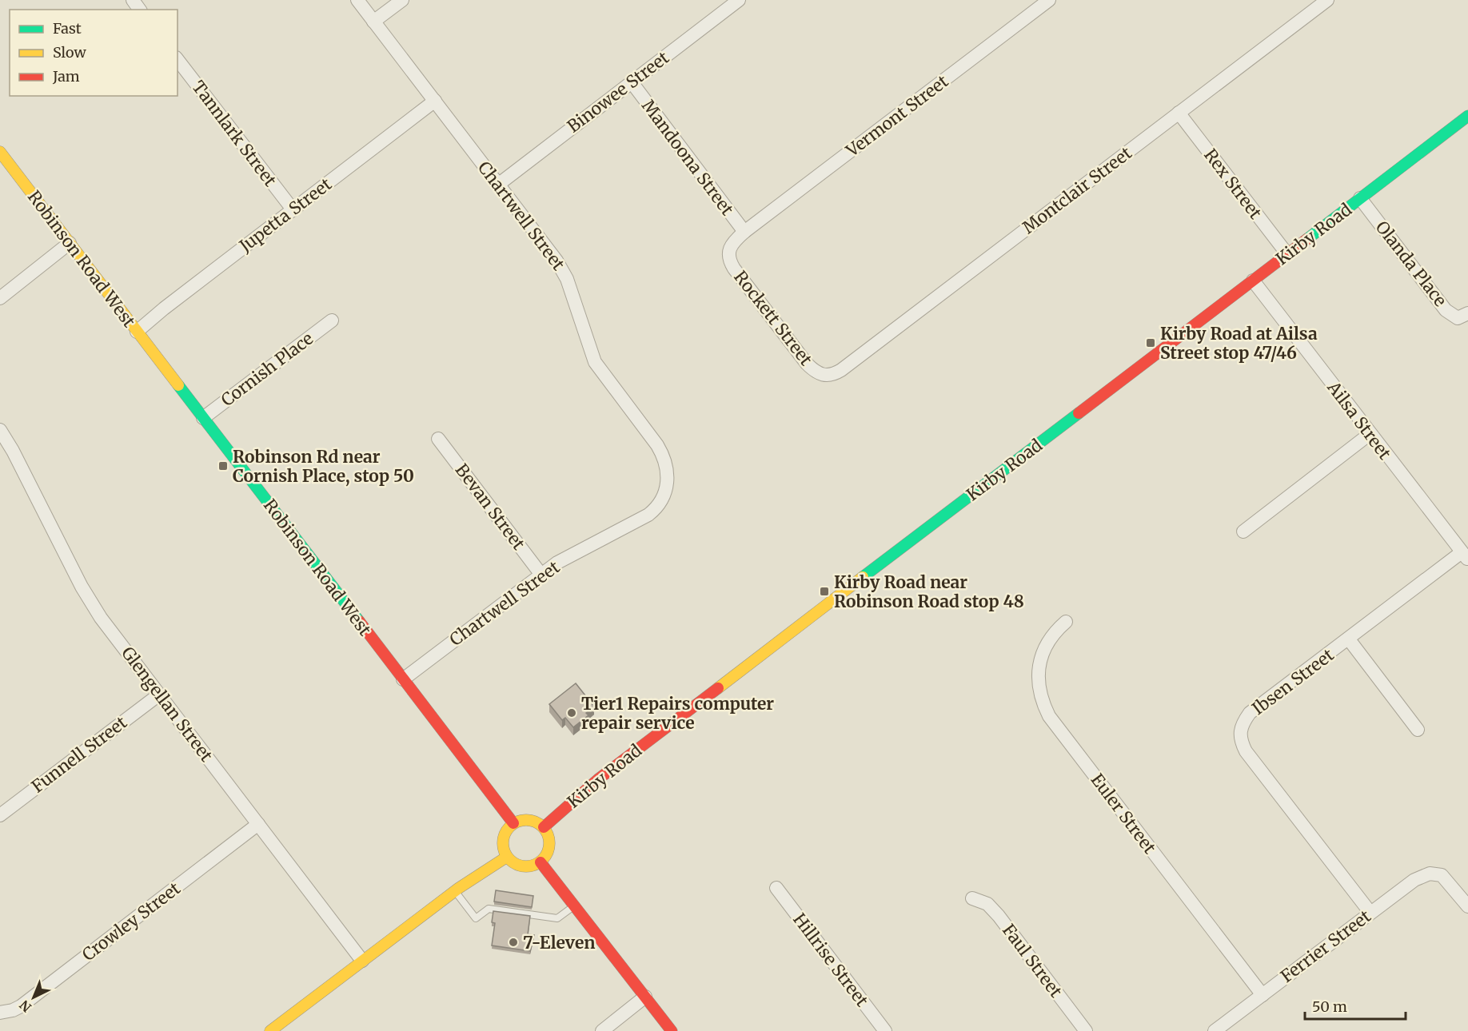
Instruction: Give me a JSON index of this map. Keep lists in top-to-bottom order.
{
  "streets": {
    "street": [
      "Binowee Street",
      "Vermont Street",
      "Tannlark Street",
      "Mandoona Street",
      "Rex Street",
      "Montclair Street",
      "Jupetta Street",
      "Chartwell Street",
      "Kirby Road",
      "Robinson Road West",
      "Olanda Place",
      "Rockett Street",
      "Cornish Place",
      "Ailsa Street",
      "Bevan Street",
      "Ibsen Street",
      "Glengellan Street",
      "Funnell Street",
      "Euler Street",
      "Crowley Street",
      "Ferrier Street",
      "Hillrise Street",
      "Faul Street"
    ]
  },
  "crossings": [
    ["Binowee Street", "Mandoona Street"],
    ["Binowee Street", "Chartwell Street"],
    ["Vermont Street", "Mandoona Street"],
    ["Vermont Street", "Rockett Street"],
    ["Tannlark Street", "Jupetta Street"],
    ["Mandoona Street", "Rockett Street"],
    ["Rex Street", "Montclair Street"],
    ["Rex Street", "Kirby Road"],
    ["Montclair Street", "Rockett Street"],
    ["Jupetta Street", "Chartwell Street"],
    ["Jupetta Street", "Robinson Road West"],
    ["Chartwell Street", "Robinson Road West"],
    ["Chartwell Street", "Bevan Street"],
    ["Kirby Road", "Robinson Road West"],
    ["Kirby Road", "Olanda Place"],
    ["Kirby Road", "Ailsa Street"],
    ["Robinson Road West", "Cornish Place"],
    ["Ailsa Street", "Ibsen Street"],
    ["Ibsen Street", "Ferrier Street"],
    ["Glengellan Street", "Funnell Street"],
    ["Glengellan Street", "Crowley Street"],
    ["Euler Street", "Ferrier Street"]
  ],
  "places": {
    "transit": ["Kirby Road at Ailsa Street stop 47/46", "Robinson Rd near Cornish Place, stop 50", "Kirby Road near Robinson Road stop 48"],
    "other": ["Tier1 Repairs computer repair service", "7-Eleven"]
  },
  "legend": ["Fast", "Slow", "Jam"],
  "scale_bar": "50 m",
  "north": "bottom left"
}
